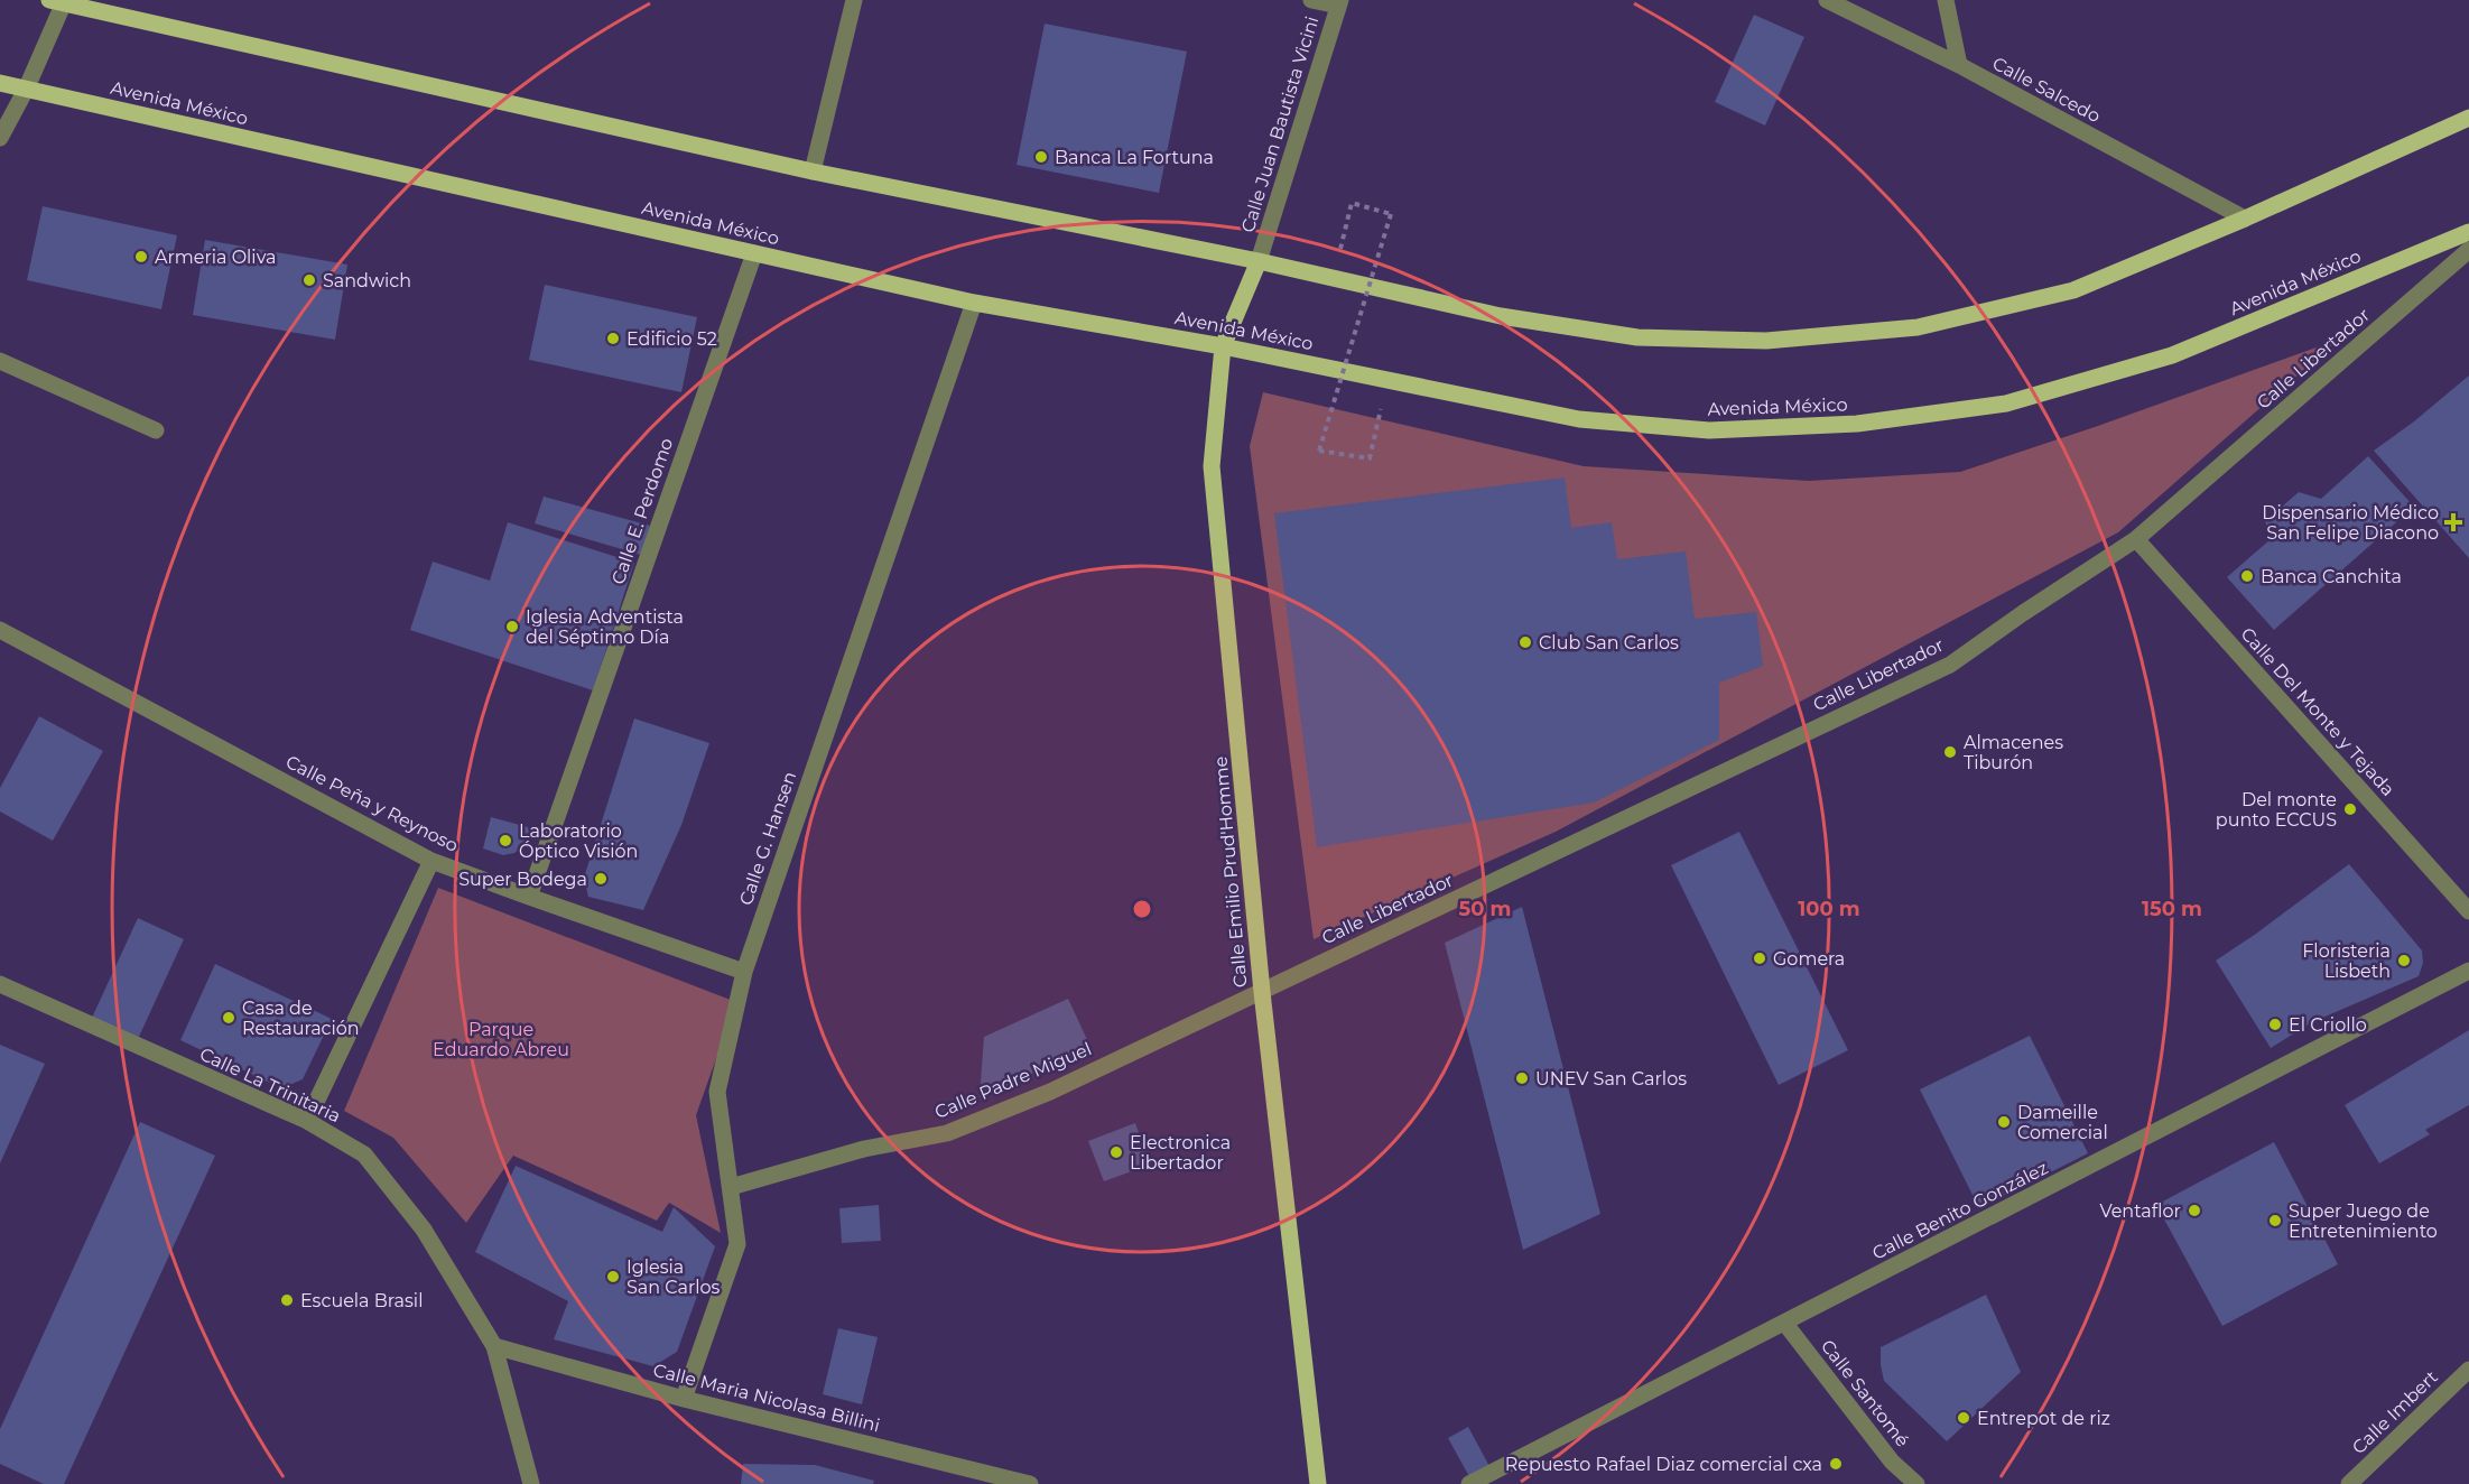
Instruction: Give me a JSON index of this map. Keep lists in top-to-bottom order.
{
  "streets": {
    "main road": ["Avenida México", "Calle Emilio Prud'Homme"],
    "street": [
      "Calle Salcedo",
      "Calle Juan Bautista Vicini",
      "Calle Libertador",
      "Calle E. Perdomo",
      "Calle Del Monte y Tejada",
      "Calle Peña y Reynoso",
      "Calle G. Hansen",
      "Calle Padre Miguel",
      "Calle La Trinitaria",
      "Calle Benito González",
      "Calle Santomé",
      "Calle Maria Nicolasa Billini",
      "Calle Imbert"
    ]
  },
  "crossings": [
    ["Avenida México", "Calle E. Perdomo"],
    ["Avenida México", "Calle G. Hansen"],
    ["Avenida México", "Calle Emilio Prud'Homme"],
    ["Calle Juan Bautista Vicini", "Calle Emilio Prud'Homme"],
    ["Calle Libertador", "Calle Del Monte y Tejada"],
    ["Calle Libertador", "Calle Emilio Prud'Homme"],
    ["Calle Libertador", "Calle Padre Miguel"],
    ["Calle E. Perdomo", "Calle Peña y Reynoso"],
    ["Calle Peña y Reynoso", "Calle G. Hansen"],
    ["Calle G. Hansen", "Calle Padre Miguel"],
    ["Calle G. Hansen", "Calle Maria Nicolasa Billini"],
    ["Calle Emilio Prud'Homme", "Calle Padre Miguel"],
    ["Calle La Trinitaria", "Calle Maria Nicolasa Billini"],
    ["Calle Benito González", "Calle Santomé"]
  ],
  "parks": ["Parque Eduardo Abreu"],
  "places": {
    "other": [
      "Banca La Fortuna",
      "Armeria Oliva",
      "Sandwich",
      "Edificio 52",
      "Banca Canchita",
      "Iglesia Adventista del Séptimo Día",
      "Club San Carlos",
      "Almacenes Tiburón",
      "Del monte punto ECCUS",
      "Laboratorio Óptico Visión",
      "Super Bodega",
      "Gomera",
      "Floristeria Lisbeth",
      "Casa de Restauración",
      "El Criollo",
      "UNEV San Carlos",
      "Dameille Comercial",
      "Electronica Libertador",
      "Ventaflor",
      "Super Juego de Entretenimiento",
      "Iglesia San Carlos",
      "Escuela Brasil",
      "Entrepot de riz",
      "Repuesto Rafael Diaz comercial cxa"
    ],
    "health": ["Dispensario Médico San Felipe Diacono"]
  },
  "rings": ["50 m", "100 m", "150 m"]
}
